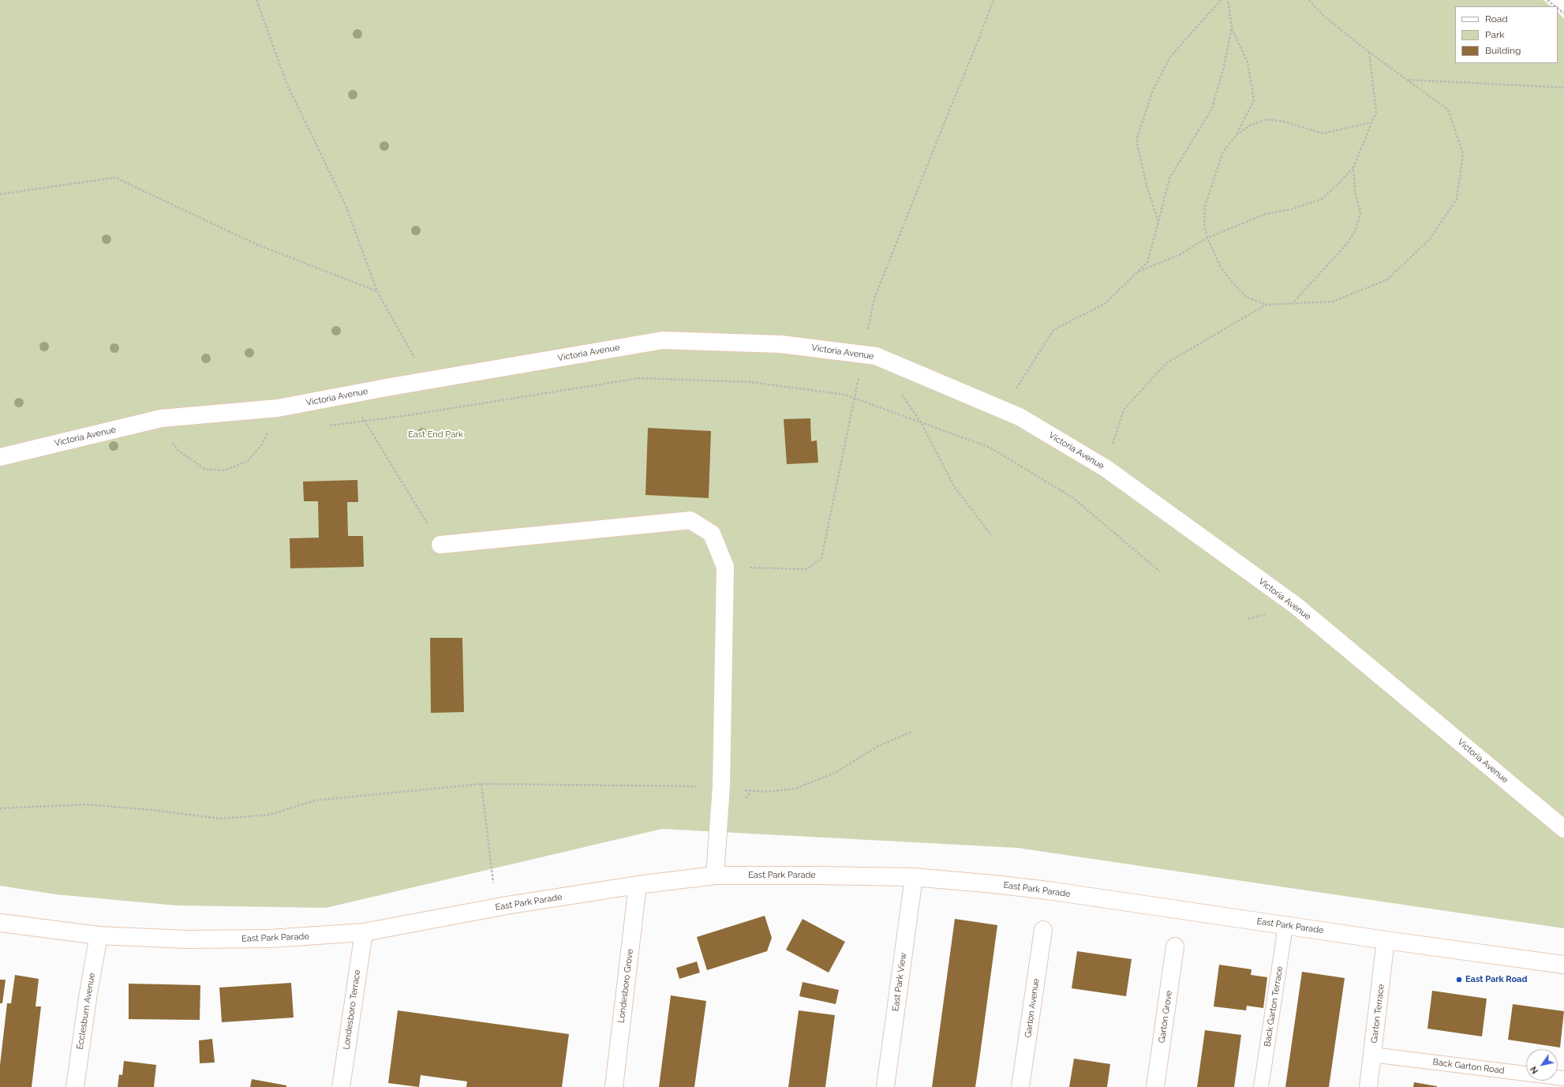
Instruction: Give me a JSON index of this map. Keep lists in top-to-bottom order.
{
  "streets": {
    "street": [
      "Victoria Avenue",
      "East Park Parade",
      "East Park View",
      "Londesboro Grove",
      "Garton Avenue",
      "Londesboro Terrace",
      "Ecclesburn Avenue",
      "Garton Terrace",
      "Garton Grove"
    ],
    "lane": ["Back Garton Terrace", "Back Garton Road"]
  },
  "crossings": [
    ["East Park Parade", "East Park View"],
    ["East Park Parade", "Londesboro Grove"],
    ["East Park Parade", "Back Garton Terrace"],
    ["East Park Parade", "Londesboro Terrace"],
    ["East Park Parade", "Ecclesburn Avenue"],
    ["East Park Parade", "Garton Terrace"],
    ["Garton Terrace", "Back Garton Road"]
  ],
  "parks": ["East End Park"],
  "places": ["East Park Road"],
  "legend": ["Road", "Park", "Building"],
  "north": "bottom left"
}
